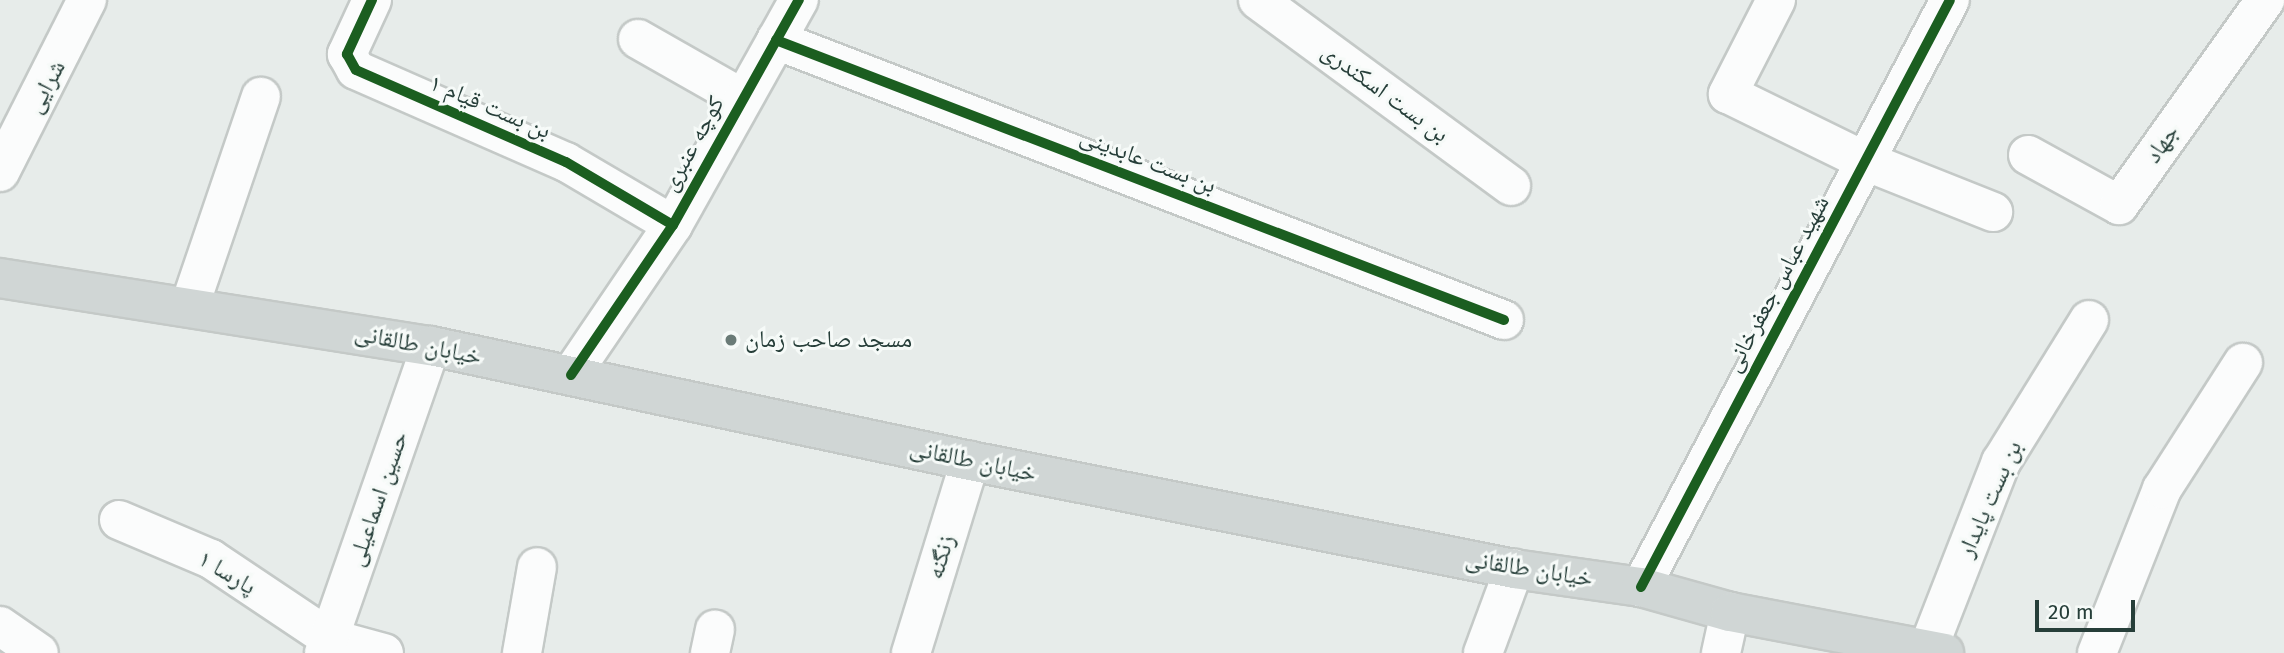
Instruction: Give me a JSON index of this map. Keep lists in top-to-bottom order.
{
  "streets": {
    "main road": ["خیابان طالقانی"],
    "street": [
      "شرایی",
      "بن بست اسکندری",
      "بن بست قیام ۱",
      "کوچه عنبری",
      "جهاد",
      "بن بست عابدینی",
      "شهید عباس جعفرخانی",
      "حسین اسماعیلی",
      "بن بست پایدار",
      "زنگنه",
      "پارسا ۱"
    ]
  },
  "crossings": [
    ["بن بست قیام ۱", "کوچه عنبری"],
    ["کوچه عنبری", "بن بست عابدینی"],
    ["کوچه عنبری", "خیابان طالقانی"],
    ["شهید عباس جعفرخانی", "خیابان طالقانی"],
    ["خیابان طالقانی", "حسین اسماعیلی"],
    ["خیابان طالقانی", "بن بست پایدار"],
    ["خیابان طالقانی", "زنگنه"],
    ["حسین اسماعیلی", "پارسا ۱"]
  ],
  "places": ["مسجد صاحب زمان"],
  "scale_bar": "20 m"
}
